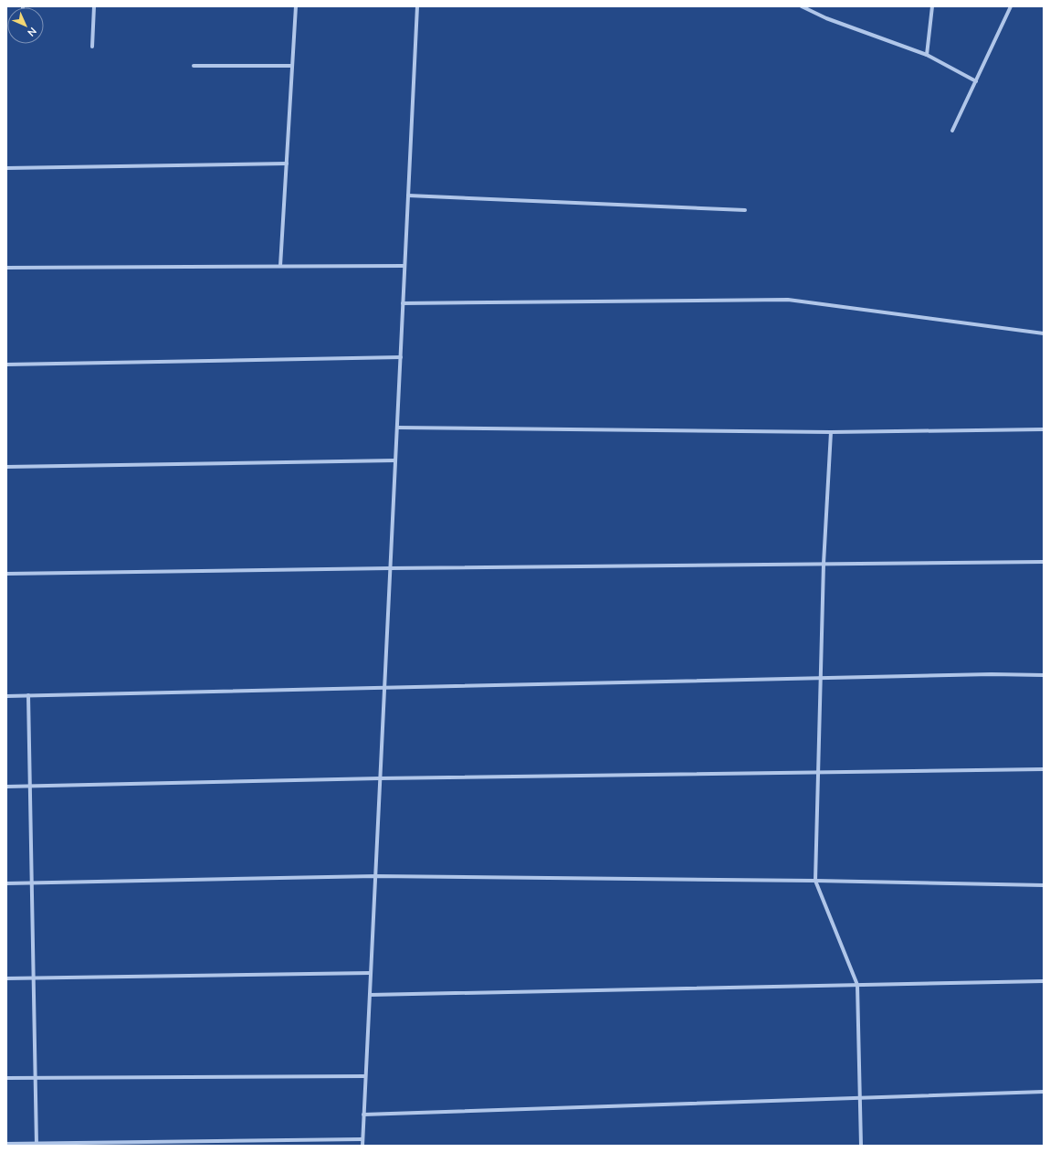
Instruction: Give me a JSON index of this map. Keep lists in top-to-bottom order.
{
  "north": "bottom right"
}
